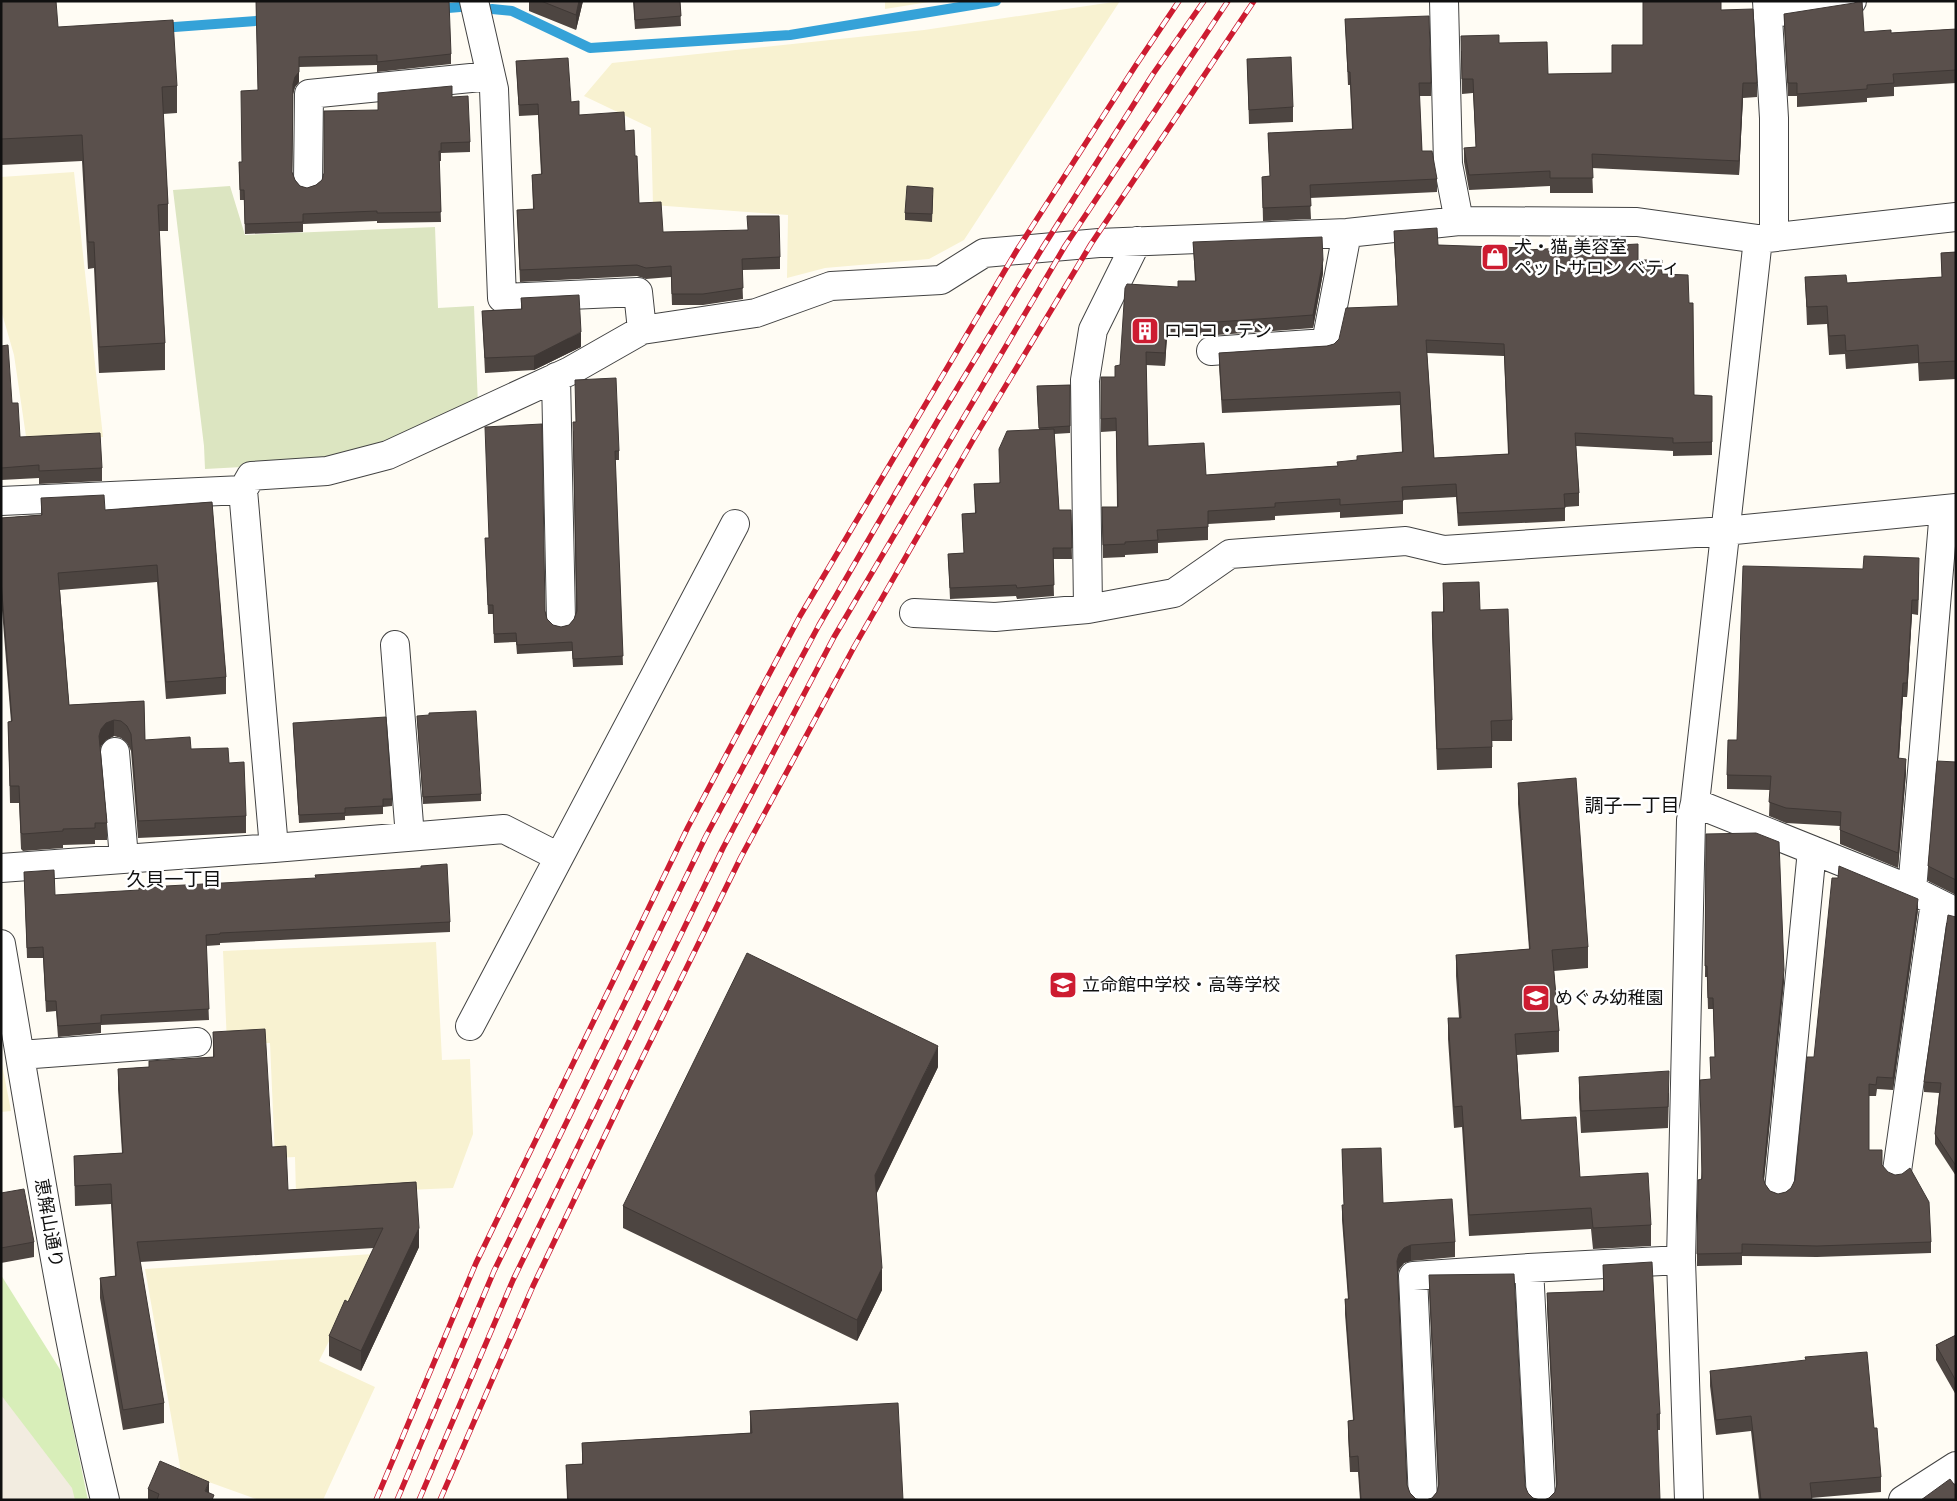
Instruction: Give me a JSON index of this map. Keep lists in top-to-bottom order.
{
  "streets": {
    "street": ["恵解山通り"]
  },
  "districts": ["調子一丁目", "久貝一丁目"],
  "places": {
    "shop": ["犬・猫 美容室 ペットサロン ベティ"],
    "building": ["ロココ・テン"],
    "school or university": ["立命館中学校・高等学校", "めぐみ幼稚園"]
  }
}
